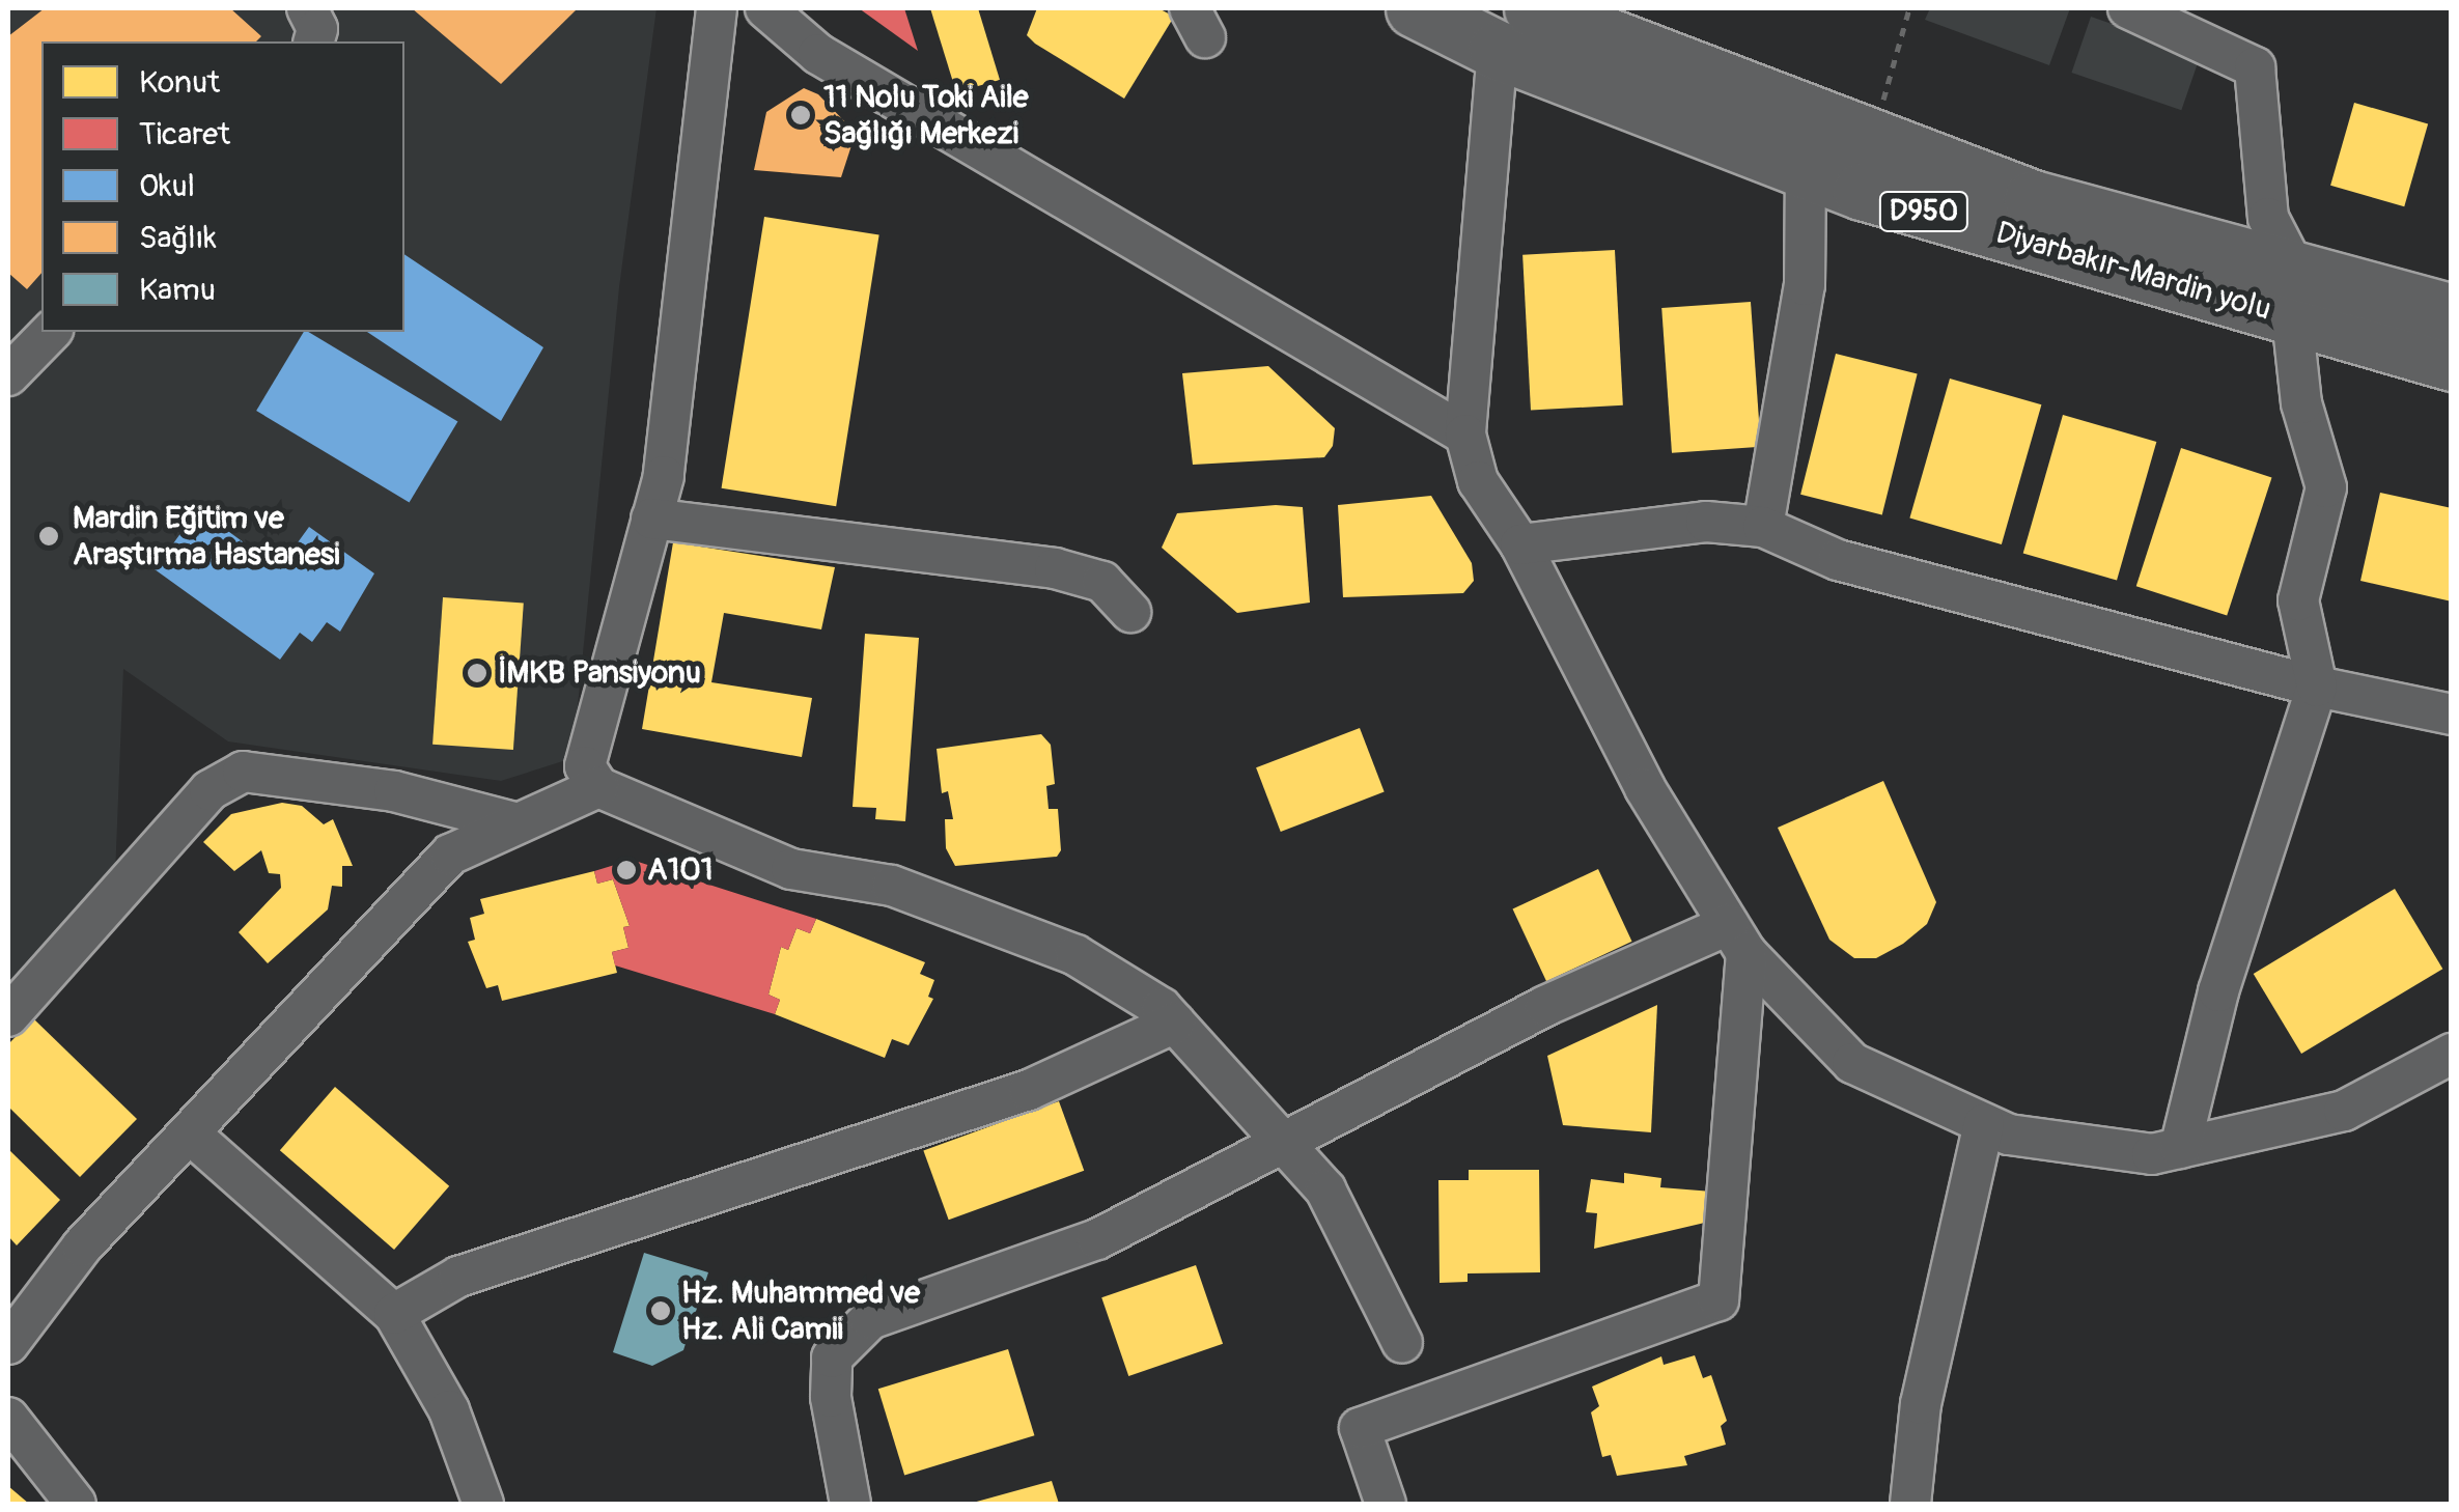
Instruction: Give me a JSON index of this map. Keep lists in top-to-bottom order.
{
  "streets": {
    "highway": ["D950", "Diyarbakır-Mardin yolu"]
  },
  "places": [
    "11 Nolu Toki Aile Sağlığı Merkezi",
    "Mardin Eğitim ve Araştırma Hastanesi",
    "İMKB Pansiyonu",
    "A101",
    "Hz. Muhammed ve Hz. Ali Camii"
  ],
  "legend": [
    "Konut",
    "Ticaret",
    "Okul",
    "Sağlık",
    "Kamu"
  ]
}
